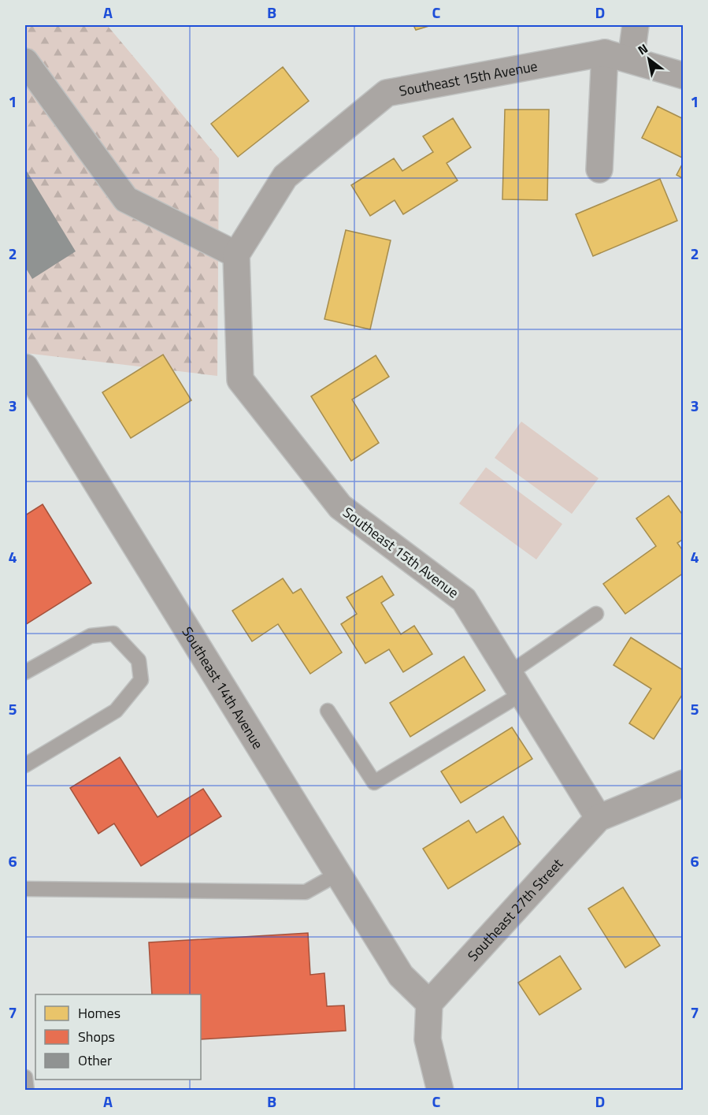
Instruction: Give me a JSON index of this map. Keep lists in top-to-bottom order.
{
  "streets": {
    "street": ["Southeast 15th Avenue", "Southeast 14th Avenue", "Southeast 27th Street"]
  },
  "crossings": [
    ["Southeast 15th Avenue", "Southeast 27th Street"],
    ["Southeast 14th Avenue", "Southeast 27th Street"]
  ],
  "legend": ["Homes", "Shops", "Other"],
  "north": "top left",
  "grid": {
    "columns": [
      "A",
      "B",
      "C",
      "D"
    ],
    "rows": [
      "1",
      "2",
      "3",
      "4",
      "5",
      "6",
      "7"
    ]
  }
}
